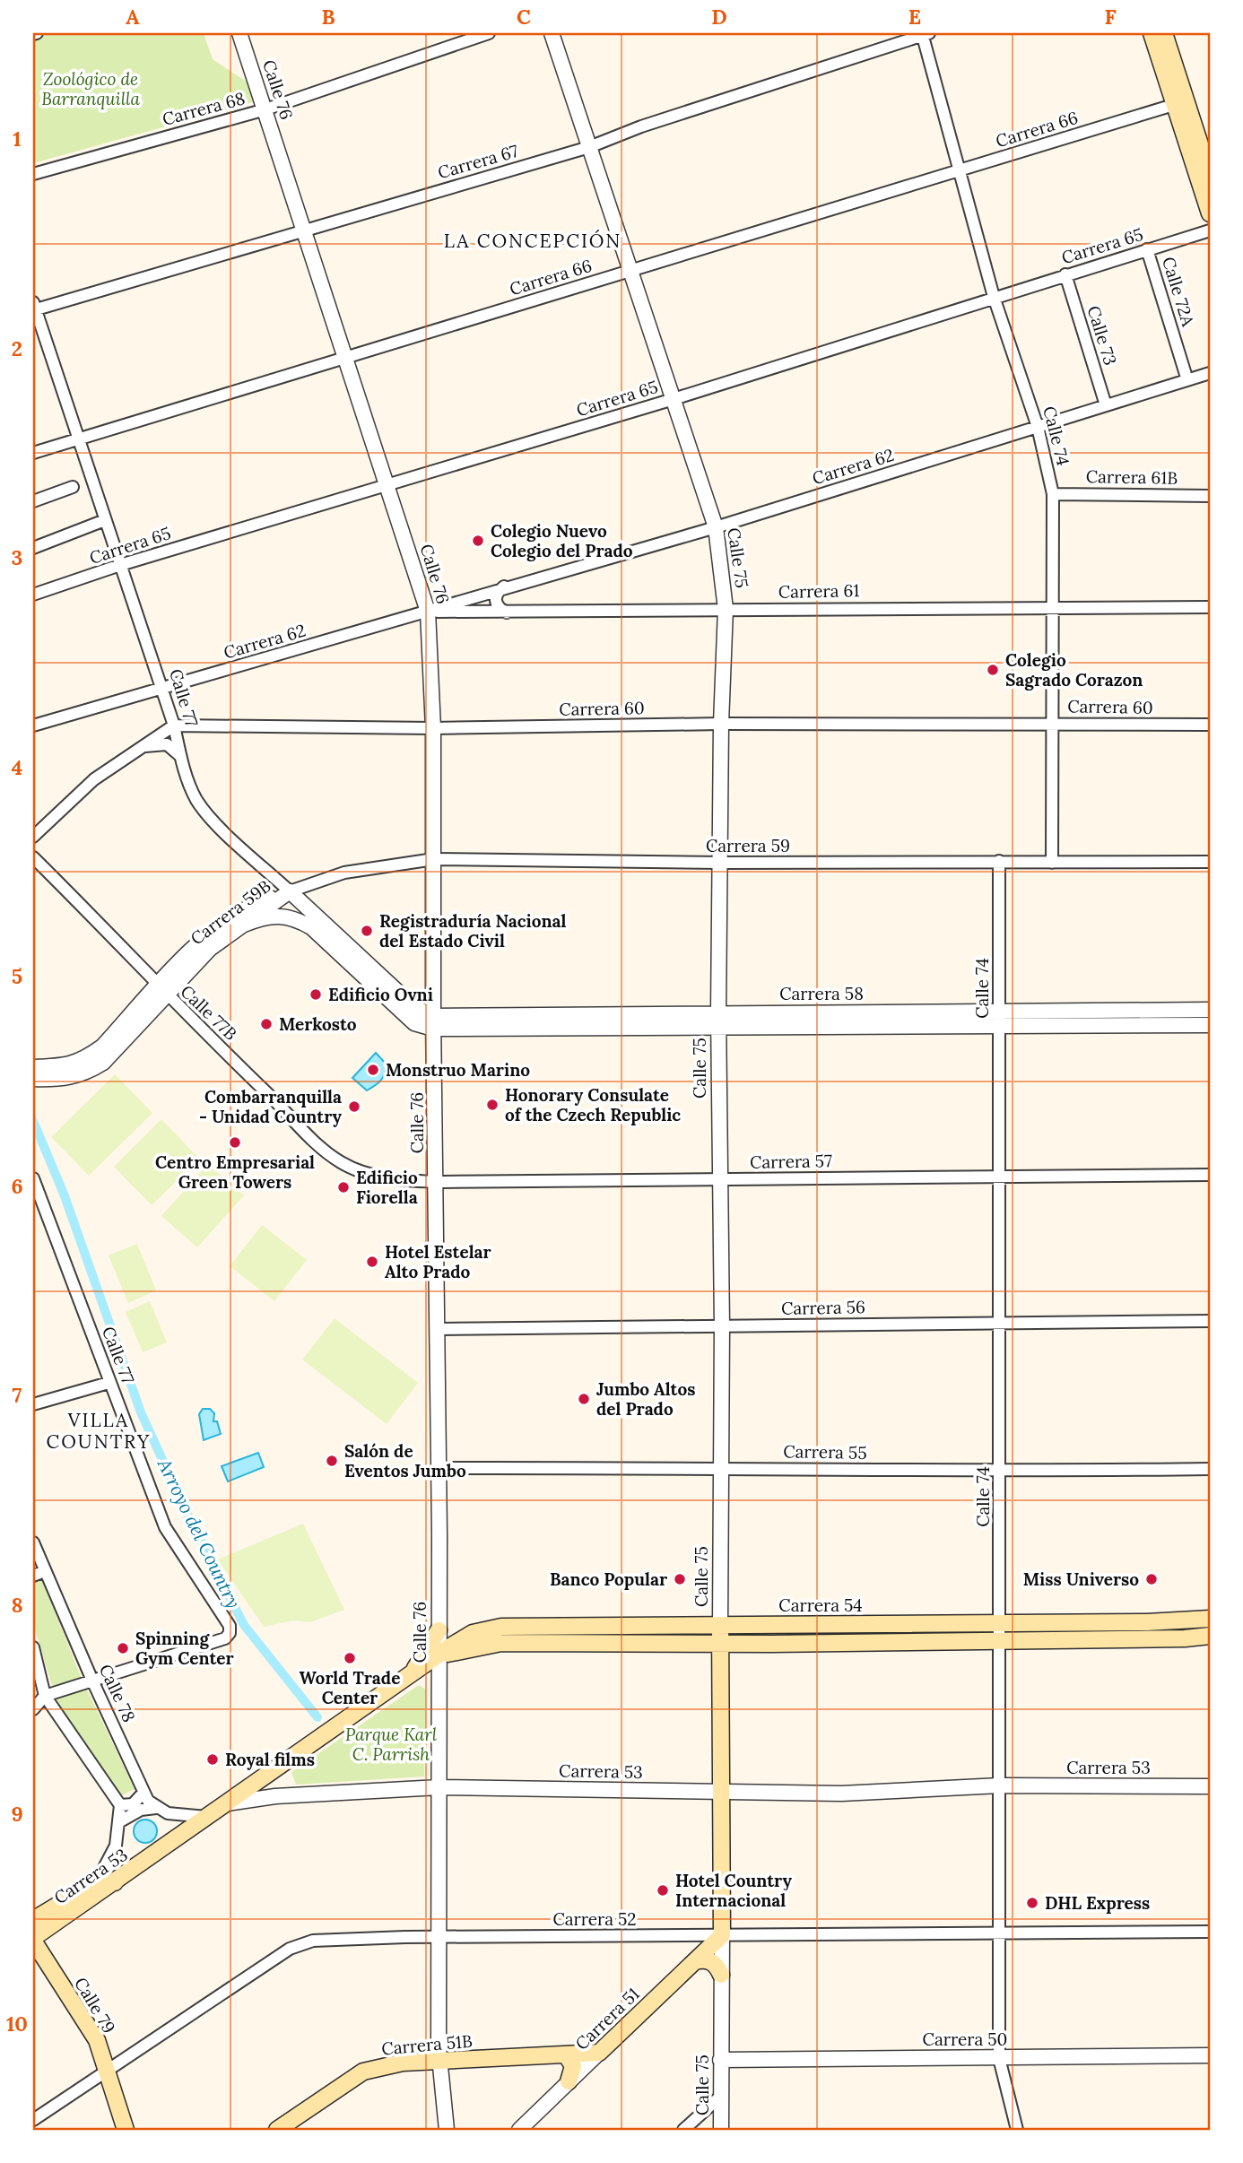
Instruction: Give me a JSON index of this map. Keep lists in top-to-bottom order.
{
  "streets": {
    "main road": [
      "Calle 75",
      "Carrera 54",
      "Carrera 53",
      "Calle 79",
      "Carrera 51",
      "Carrera 51B"
    ],
    "street": [
      "Calle 76",
      "Carrera 68",
      "Carrera 66",
      "Carrera 67",
      "Carrera 65",
      "Calle 72A",
      "Calle 73",
      "Calle 74",
      "Carrera 62",
      "Carrera 61B",
      "Carrera 61",
      "Calle 77",
      "Carrera 60",
      "Carrera 59",
      "Carrera 59B",
      "Carrera 58",
      "Calle 77B",
      "Carrera 57",
      "Carrera 56",
      "Carrera 55",
      "Calle 78",
      "Carrera 52",
      "Carrera 50"
    ]
  },
  "crossings": [
    ["Calle 76", "Carrera 68"],
    ["Calle 76", "Carrera 66"],
    ["Calle 76", "Carrera 67"],
    ["Calle 76", "Carrera 65"],
    ["Calle 76", "Carrera 62"],
    ["Calle 76", "Carrera 61"],
    ["Calle 76", "Calle 77"],
    ["Calle 76", "Carrera 60"],
    ["Calle 76", "Carrera 59"],
    ["Calle 76", "Carrera 58"],
    ["Calle 76", "Carrera 57"],
    ["Calle 76", "Carrera 56"],
    ["Calle 76", "Carrera 55"],
    ["Calle 76", "Carrera 54"],
    ["Calle 76", "Carrera 53"],
    ["Calle 76", "Carrera 52"],
    ["Calle 76", "Carrera 51B"],
    ["Carrera 66", "Calle 74"],
    ["Carrera 66", "Calle 75"],
    ["Carrera 66", "Calle 77"],
    ["Carrera 67", "Calle 74"],
    ["Carrera 67", "Calle 75"],
    ["Carrera 67", "Calle 77"],
    ["Carrera 65", "Calle 72A"],
    ["Carrera 65", "Calle 73"],
    ["Carrera 65", "Calle 74"],
    ["Carrera 65", "Calle 75"],
    ["Carrera 65", "Calle 77"],
    ["Calle 72A", "Carrera 62"],
    ["Calle 73", "Carrera 62"],
    ["Calle 74", "Carrera 62"],
    ["Calle 74", "Carrera 61B"],
    ["Calle 74", "Carrera 61"],
    ["Calle 74", "Carrera 60"],
    ["Calle 74", "Carrera 59"],
    ["Calle 74", "Carrera 58"],
    ["Calle 74", "Carrera 57"],
    ["Calle 74", "Carrera 56"],
    ["Calle 74", "Carrera 55"],
    ["Calle 74", "Carrera 54"],
    ["Calle 74", "Carrera 53"],
    ["Calle 74", "Carrera 52"],
    ["Calle 74", "Carrera 50"],
    ["Carrera 62", "Calle 75"],
    ["Carrera 62", "Carrera 61"],
    ["Carrera 62", "Calle 77"],
    ["Calle 75", "Carrera 61"],
    ["Calle 75", "Carrera 60"],
    ["Calle 75", "Carrera 59"],
    ["Calle 75", "Carrera 58"],
    ["Calle 75", "Carrera 57"],
    ["Calle 75", "Carrera 56"],
    ["Calle 75", "Carrera 55"],
    ["Calle 75", "Carrera 54"],
    ["Calle 75", "Carrera 53"],
    ["Calle 75", "Carrera 52"],
    ["Calle 75", "Carrera 51"],
    ["Calle 75", "Carrera 50"],
    ["Calle 77", "Carrera 60"],
    ["Calle 77", "Carrera 59"],
    ["Calle 77", "Carrera 59B"],
    ["Calle 77", "Carrera 58"],
    ["Calle 77", "Calle 78"],
    ["Carrera 59", "Carrera 59B"],
    ["Carrera 59B", "Calle 77B"],
    ["Calle 77B", "Carrera 57"],
    ["Carrera 54", "Carrera 53"],
    ["Carrera 53", "Calle 79"],
    ["Carrera 52", "Calle 79"],
    ["Carrera 52", "Carrera 51"],
    ["Carrera 51", "Carrera 51B"]
  ],
  "districts": ["LA CONCEPCIÓN", "VILLA COUNTRY"],
  "water": ["Arroyo del Country"],
  "parks": ["Zoológico de Barranquilla", "Parque Karl C. Parrish"],
  "places": [
    "Colegio Nuevo Colegio del Prado",
    "Colegio Sagrado Corazon",
    "Registraduría Nacional del Estado Civil",
    "Edificio Ovni",
    "Merkosto",
    "Monstruo Marino",
    "Honorary Consulate of the Czech Republic",
    "Combarranquilla - Unidad Country",
    "Centro Empresarial Green Towers",
    "Edificio Fiorella",
    "Hotel Estelar Alto Prado",
    "Jumbo Altos del Prado",
    "Salón de Eventos Jumbo",
    "Banco Popular",
    "Miss Universo",
    "Spinning Gym Center",
    "World Trade Center",
    "Royal films",
    "Hotel Country Internacional",
    "DHL Express"
  ],
  "grid": {
    "columns": [
      "A",
      "B",
      "C",
      "D",
      "E",
      "F"
    ],
    "rows": [
      "1",
      "2",
      "3",
      "4",
      "5",
      "6",
      "7",
      "8",
      "9",
      "10"
    ]
  }
}
